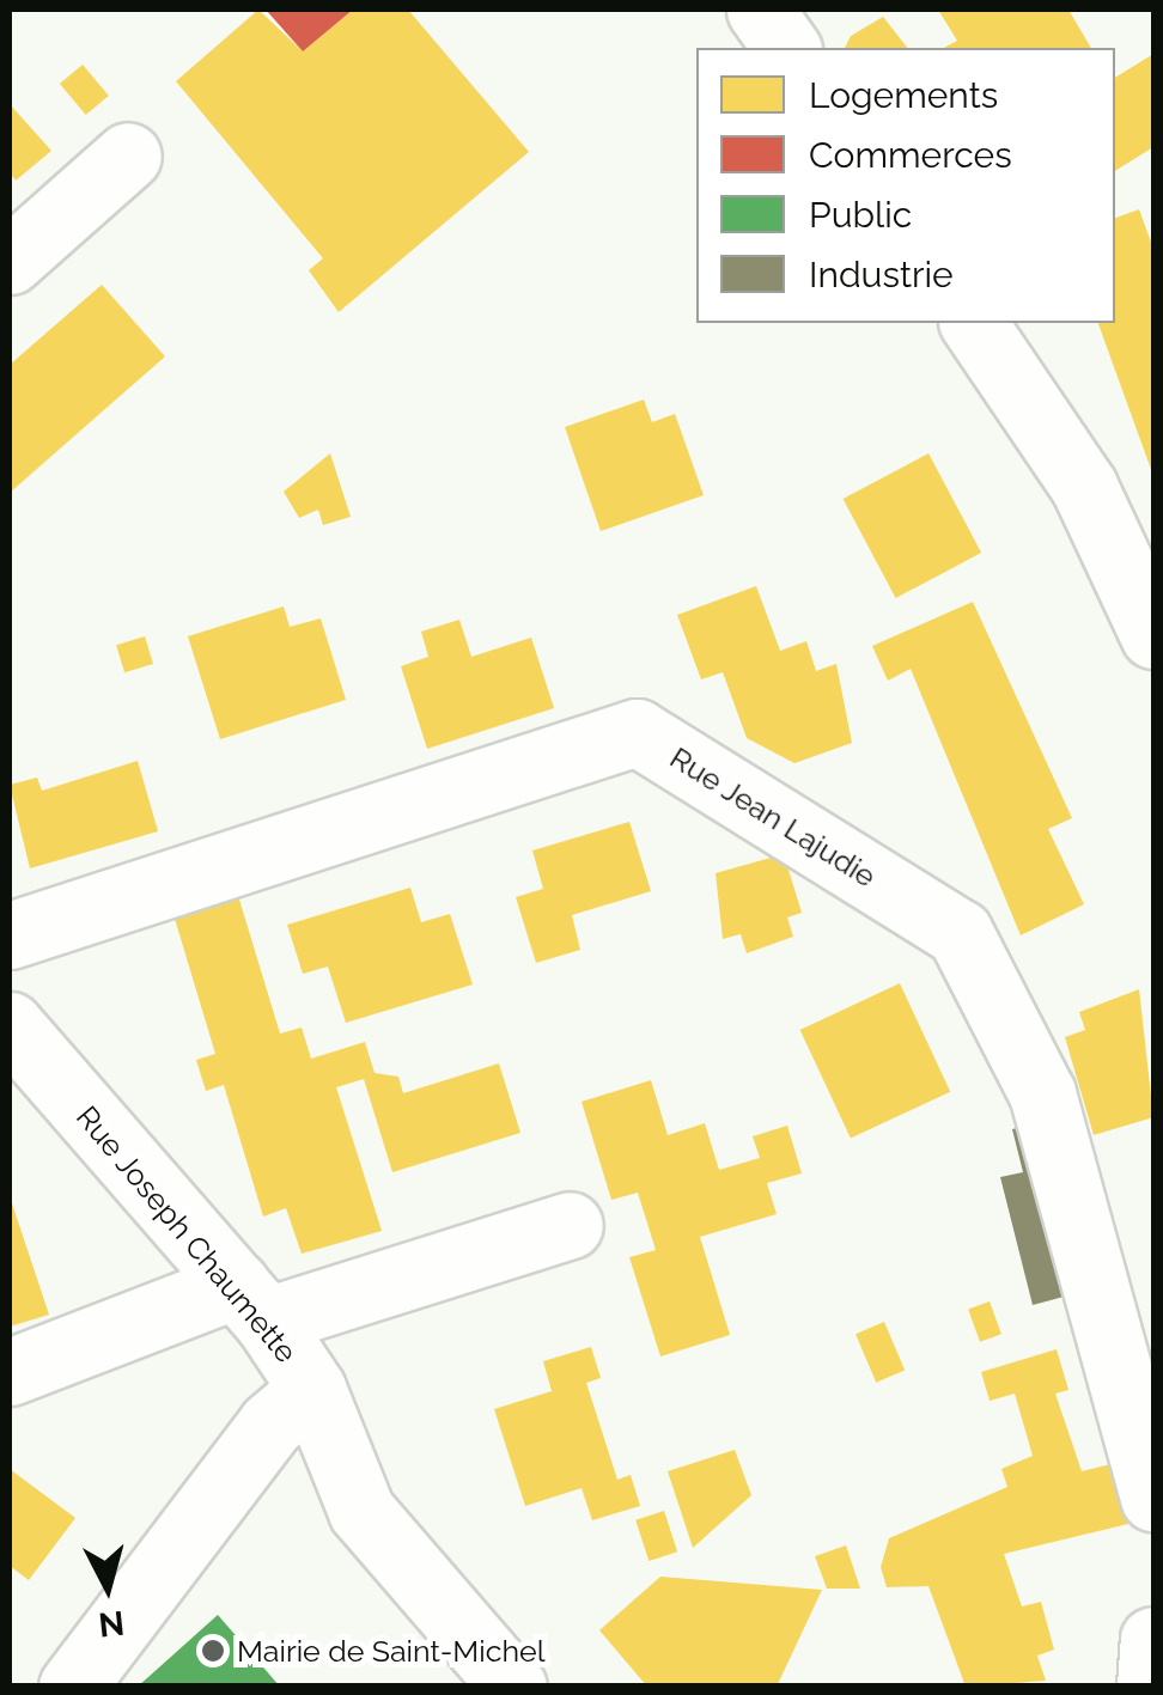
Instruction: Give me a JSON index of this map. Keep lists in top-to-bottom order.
{
  "streets": {
    "street": ["Rue Jean Lajudie", "Rue Joseph Chaumette"]
  },
  "places": ["Mairie de Saint-Michel"],
  "legend": [
    "Logements",
    "Commerces",
    "Public",
    "Industrie"
  ],
  "north": "bottom"
}
